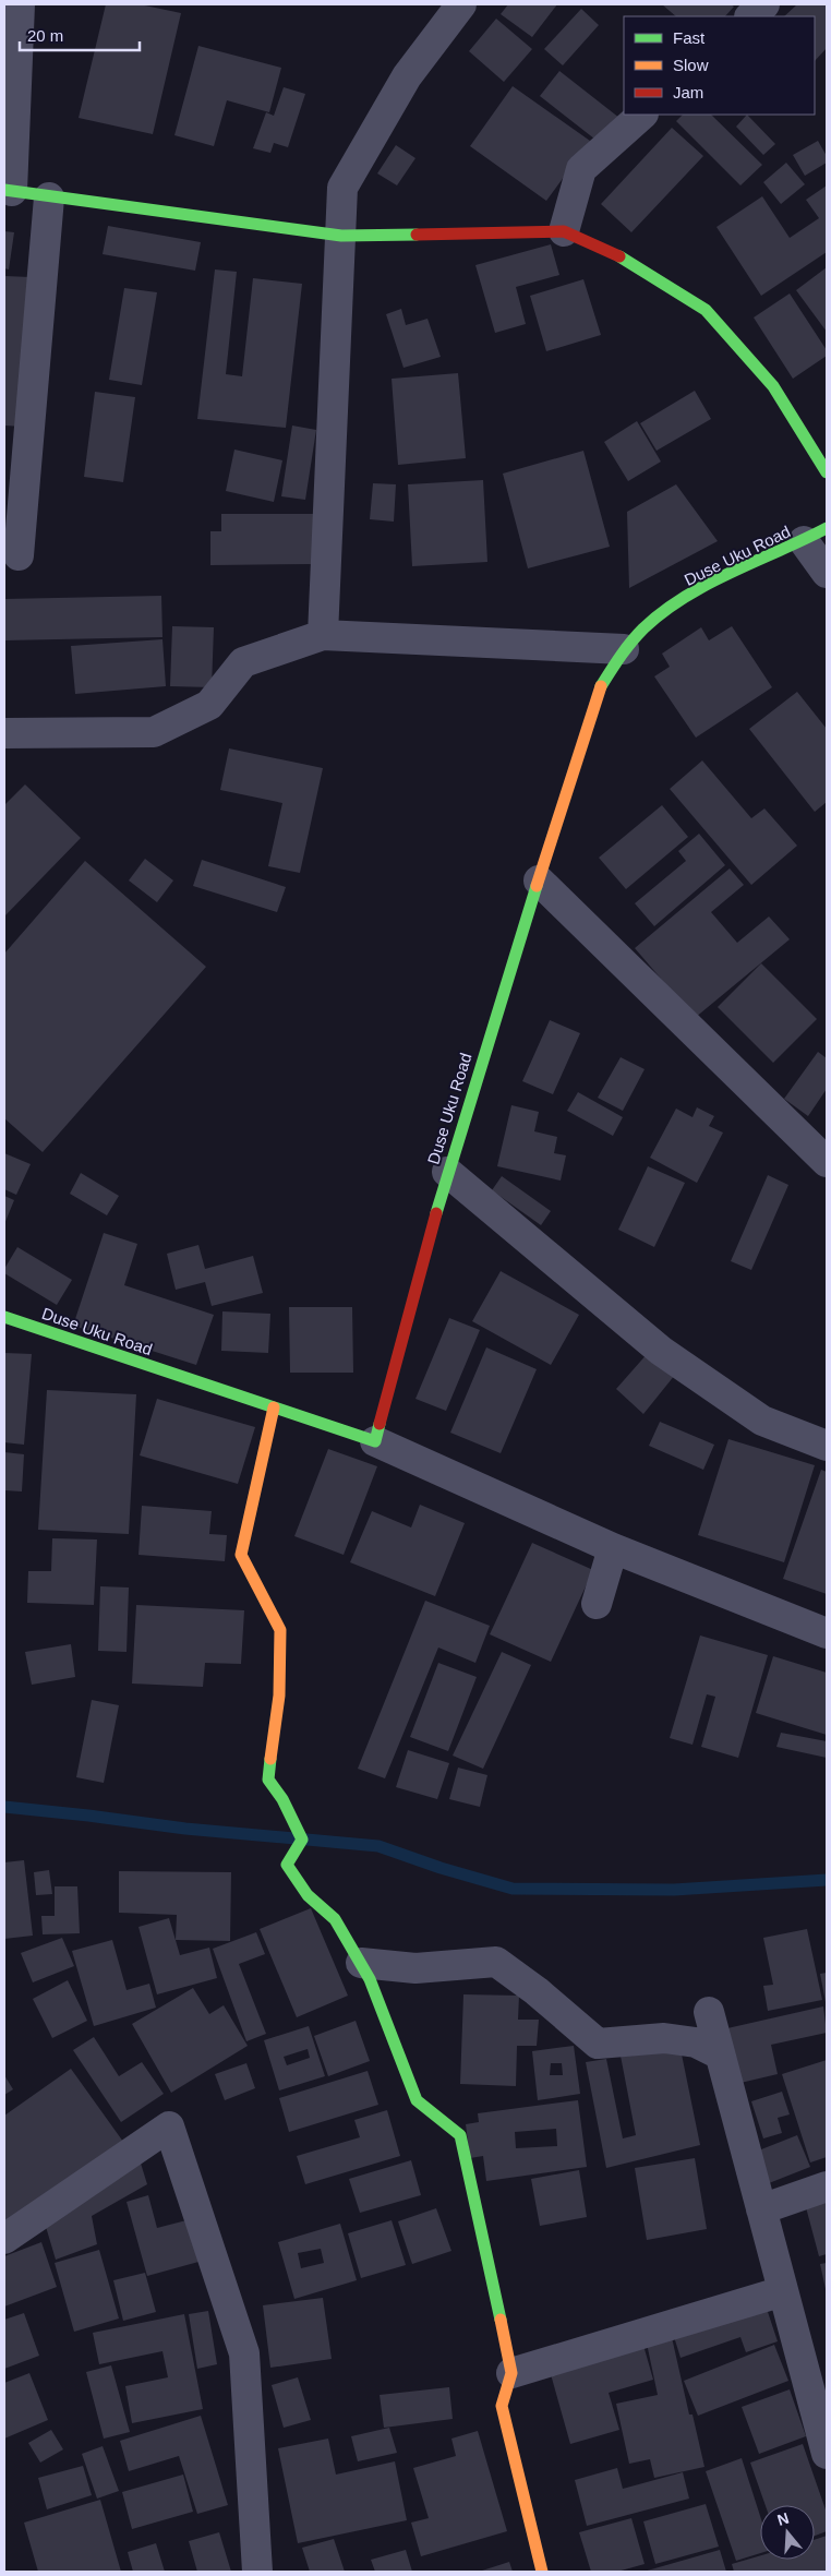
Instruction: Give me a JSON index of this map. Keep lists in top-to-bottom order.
{
  "streets": {
    "street": ["Duse Uku Road"]
  },
  "legend": ["Fast", "Slow", "Jam"],
  "scale_bar": "20 m",
  "north": "top"
}
